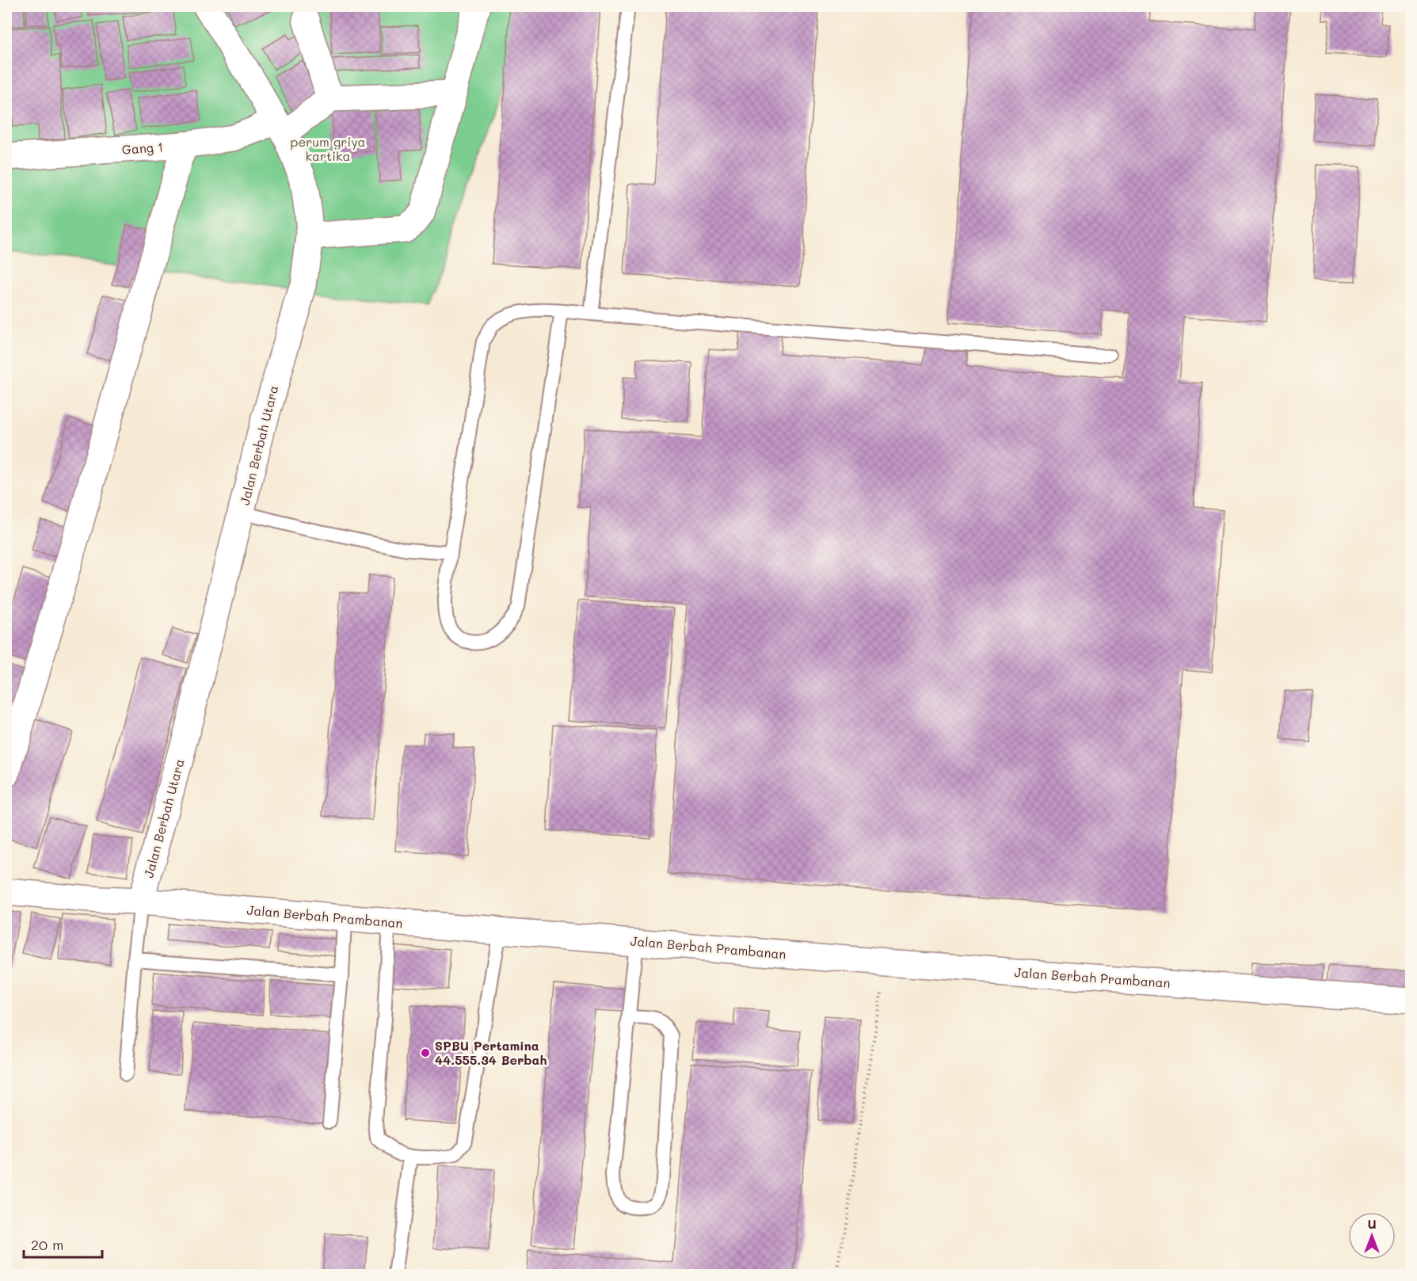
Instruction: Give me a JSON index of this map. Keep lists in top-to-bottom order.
{
  "streets": {
    "street": ["Gang 1", "Jalan Berbah Utara", "Jalan Berbah Prambanan"]
  },
  "crossings": [
    ["Gang 1", "Jalan Berbah Utara"],
    ["Jalan Berbah Utara", "Jalan Berbah Prambanan"]
  ],
  "parks": ["perum griya kartika"],
  "places": ["SPBU Pertamina 44.555.34 Berbah"],
  "scale_bar": "20 m",
  "north": "top"
}
